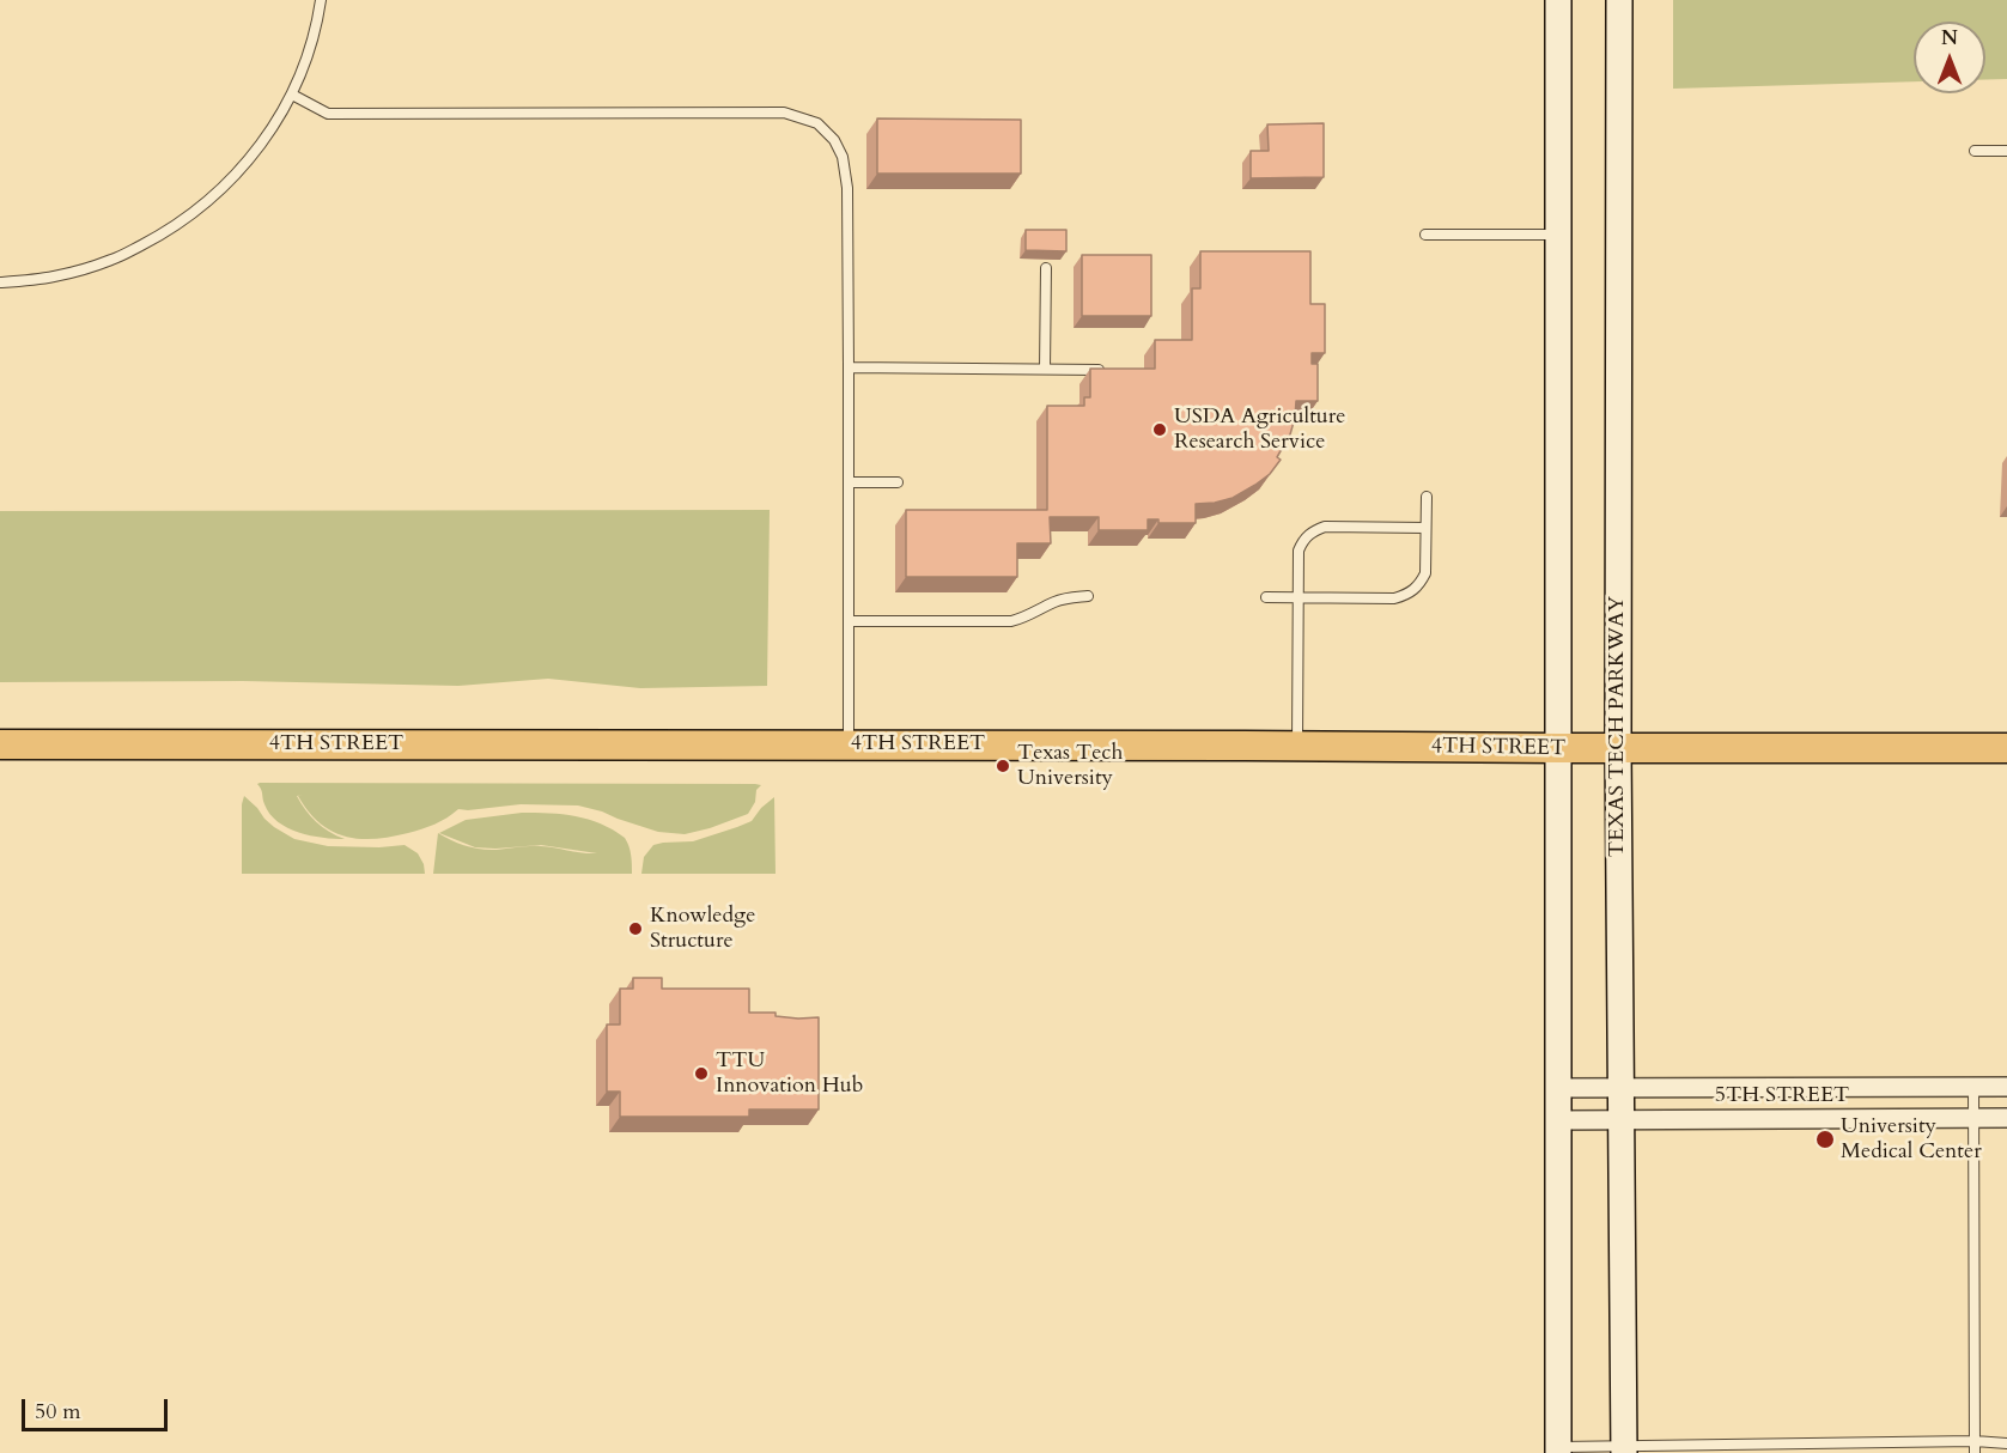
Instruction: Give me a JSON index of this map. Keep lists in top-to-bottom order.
{
  "streets": {
    "main road": ["TEXAS TECH PARKWAY", "4TH STREET"],
    "street": ["5TH STREET"]
  },
  "crossings": [
    ["TEXAS TECH PARKWAY", "4TH STREET"],
    ["TEXAS TECH PARKWAY", "5TH STREET"]
  ],
  "places": [
    "USDA Agriculture Research Service",
    "Texas Tech University",
    "Knowledge Structure",
    "TTU Innovation Hub",
    "University Medical Center"
  ],
  "scale_bar": "50 m",
  "north": "top"
}
